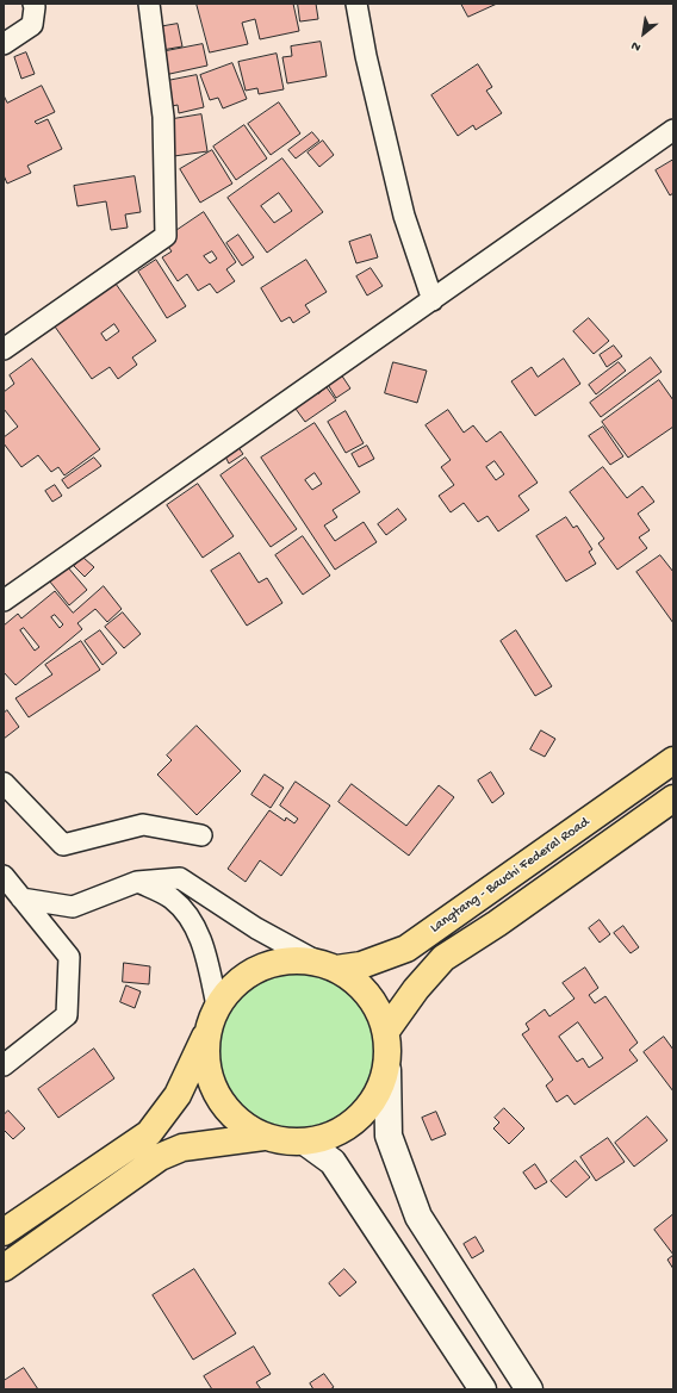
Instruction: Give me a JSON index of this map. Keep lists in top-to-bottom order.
{
  "streets": {
    "main road": ["Langtang - Bauchi Federal Road"]
  },
  "north": "bottom left"
}
